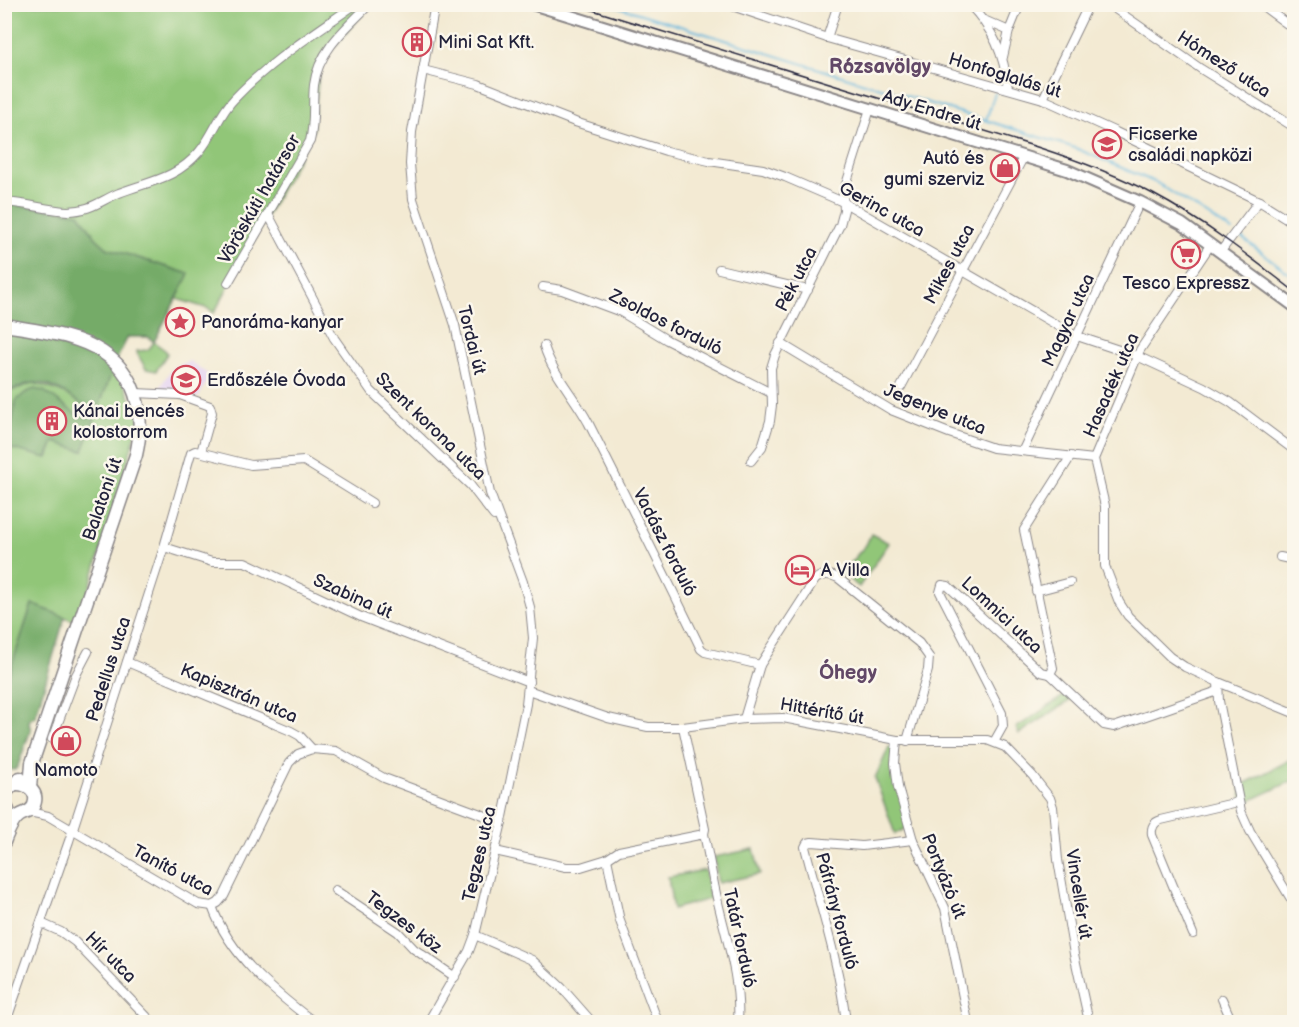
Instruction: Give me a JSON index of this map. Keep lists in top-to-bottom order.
{
  "streets": {
    "main road": ["Balatoni út"],
    "street": [
      "Hómező utca",
      "Honfoglalás út",
      "Ady Endre út",
      "Vöröskúti határsor",
      "Gerinc utca",
      "Mikes utca",
      "Pék utca",
      "Magyar utca",
      "Zsoldos forduló",
      "Tordai út",
      "Hasadék utca",
      "Jegenye utca",
      "Szent korona utca",
      "Vadász forduló",
      "Szabina út",
      "Lomnici utca",
      "Pedellus utca",
      "Kapisztrán utca",
      "Hittérítő út",
      "Tegzes utca",
      "Tanító utca",
      "Portyázó út",
      "Vincellér út",
      "Páfrány forduló",
      "Tegzes köz",
      "Tatár forduló",
      "Hír utca"
    ]
  },
  "crossings": [
    ["Ady Endre út", "Mikes utca"],
    ["Ady Endre út", "Pék utca"],
    ["Ady Endre út", "Magyar utca"],
    ["Ady Endre út", "Hasadék utca"],
    ["Vöröskúti határsor", "Szent korona utca"],
    ["Gerinc utca", "Mikes utca"],
    ["Gerinc utca", "Pék utca"],
    ["Gerinc utca", "Magyar utca"],
    ["Gerinc utca", "Tordai út"],
    ["Gerinc utca", "Hasadék utca"],
    ["Pék utca", "Zsoldos forduló"],
    ["Pék utca", "Jegenye utca"],
    ["Magyar utca", "Jegenye utca"],
    ["Tordai út", "Szent korona utca"],
    ["Tordai út", "Szabina út"],
    ["Tordai út", "Hittérítő út"],
    ["Tordai út", "Tegzes utca"],
    ["Hasadék utca", "Jegenye utca"],
    ["Jegenye utca", "Lomnici utca"],
    ["Balatoni út", "Pedellus utca"],
    ["Balatoni út", "Tanító utca"],
    ["Szabina út", "Pedellus utca"],
    ["Szabina út", "Hittérítő út"],
    ["Szabina út", "Tegzes utca"],
    ["Lomnici utca", "Hittérítő út"],
    ["Lomnici utca", "Vincellér út"],
    ["Pedellus utca", "Kapisztrán utca"],
    ["Pedellus utca", "Tanító utca"],
    ["Pedellus utca", "Hír utca"],
    ["Kapisztrán utca", "Tegzes utca"],
    ["Hittérítő út", "Tegzes utca"],
    ["Hittérítő út", "Portyázó út"],
    ["Hittérítő út", "Vincellér út"],
    ["Hittérítő út", "Tatár forduló"],
    ["Tegzes utca", "Tegzes köz"],
    ["Portyázó út", "Páfrány forduló"]
  ],
  "districts": ["Rózsavölgy", "Óhegy"],
  "places": {
    "building": ["Mini Sat Kft.", "Kánai bencés kolostorrom"],
    "school or university": ["Ficserke családi napközi", "Erdőszéle Óvoda"],
    "shop": ["Autó és gumi szerviz", "Namoto"],
    "supermarket": ["Tesco Expressz"],
    "place": ["Panoráma-kanyar"],
    "hotel": ["A Villa"]
  }
}
